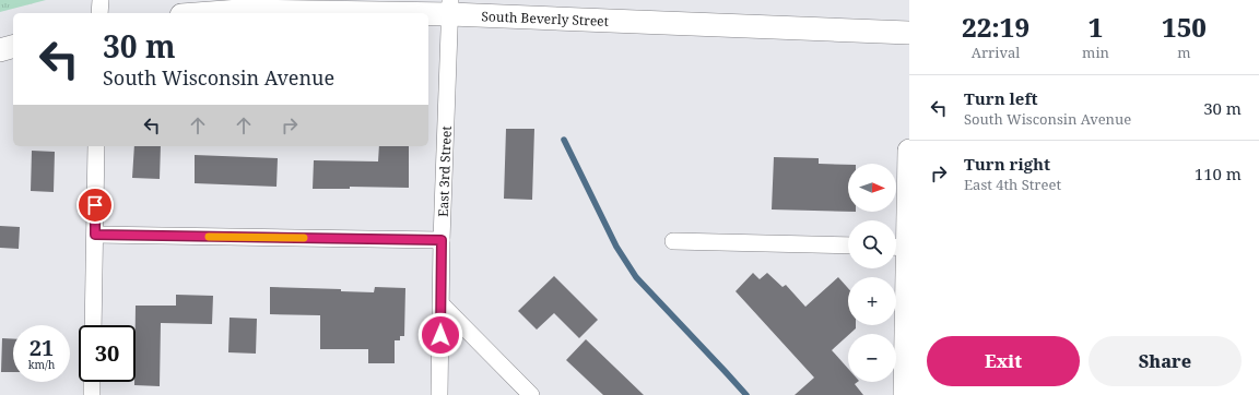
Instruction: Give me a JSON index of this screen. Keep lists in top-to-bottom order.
{
  "streets": {
    "main road": ["South Beverly Street"],
    "street": ["East 3rd Street"]
  },
  "crossings": [
    ["South Beverly Street", "East 3rd Street"]
  ],
  "north": "right",
  "page": {
    "eta": [
      "22:19",
      "Arrival",
      "1",
      "min",
      "150",
      "m"
    ],
    "turn": ["30 m", "South Wisconsin Avenue"],
    "list": [
      {
        "name": "Turn left",
        "note": "South Wisconsin Avenue",
        "value": "30 m"
      },
      {
        "name": "Turn right",
        "note": "East 4th Street",
        "value": "110 m"
      }
    ],
    "map_buttons": ["+", "−"],
    "speed": "21 km/h",
    "limit": "30",
    "buttons": ["Exit", "Share"]
  }
}
